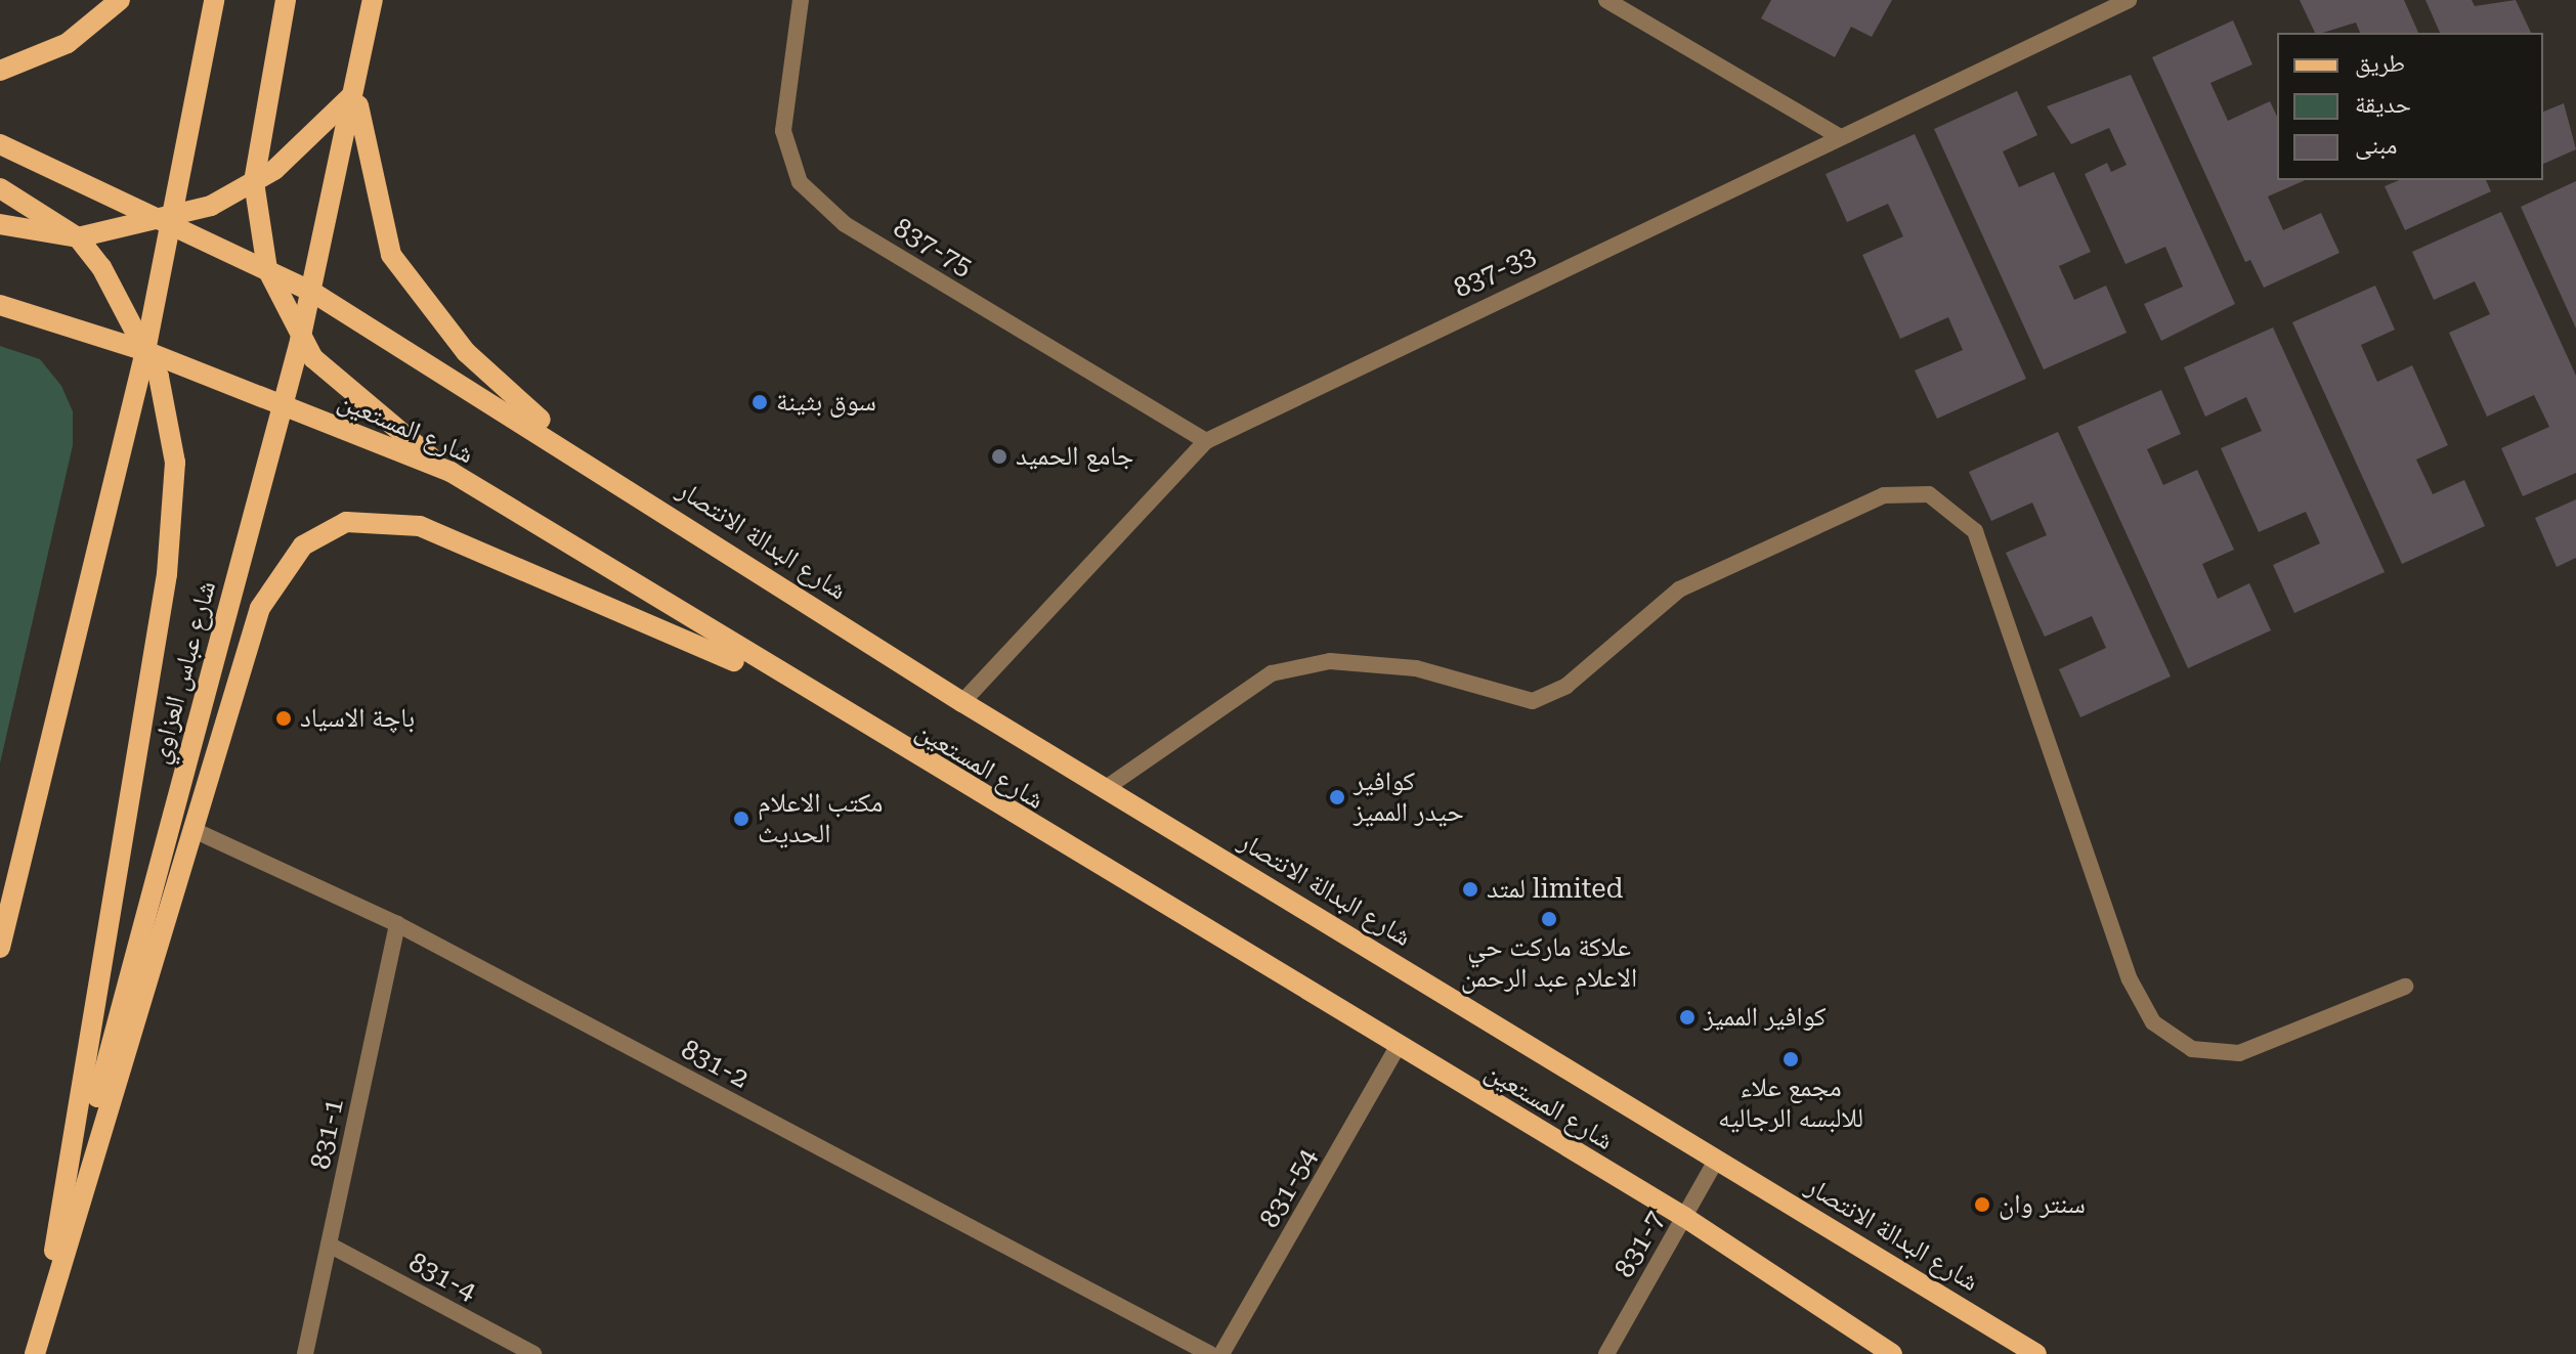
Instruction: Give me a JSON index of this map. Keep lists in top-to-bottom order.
{
  "streets": {
    "main road": ["شارع المستعين", "شارع البدالة الانتصار", "شارع عباس العزاوي"],
    "street": [
      "837-75",
      "837-33",
      "831-2",
      "831-1",
      "831-54",
      "831-7",
      "831-4"
    ]
  },
  "crossings": [
    ["837-75", "837-33"],
    ["837-33", "شارع البدالة الانتصار"],
    ["شارع المستعين", "شارع عباس العزاوي"],
    ["شارع المستعين", "831-54"],
    ["شارع المستعين", "831-7"],
    ["شارع البدالة الانتصار", "831-7"],
    ["831-2", "831-1"],
    ["831-1", "831-4"]
  ],
  "places": [
    "سوق بثينة",
    "جامع الحميد",
    "باچة الاسياد",
    "كوافير حيدر المميز",
    "مكتب الاعلام الحديث",
    "لمتد limited",
    "علاكة ماركت حي الاعلام عبد الرحمن",
    "كوافير المميز",
    "مجمع علاء للالبسه الرجاليه",
    "سنتر وان"
  ],
  "legend": ["طريق", "حديقة", "مبنى"]
}
